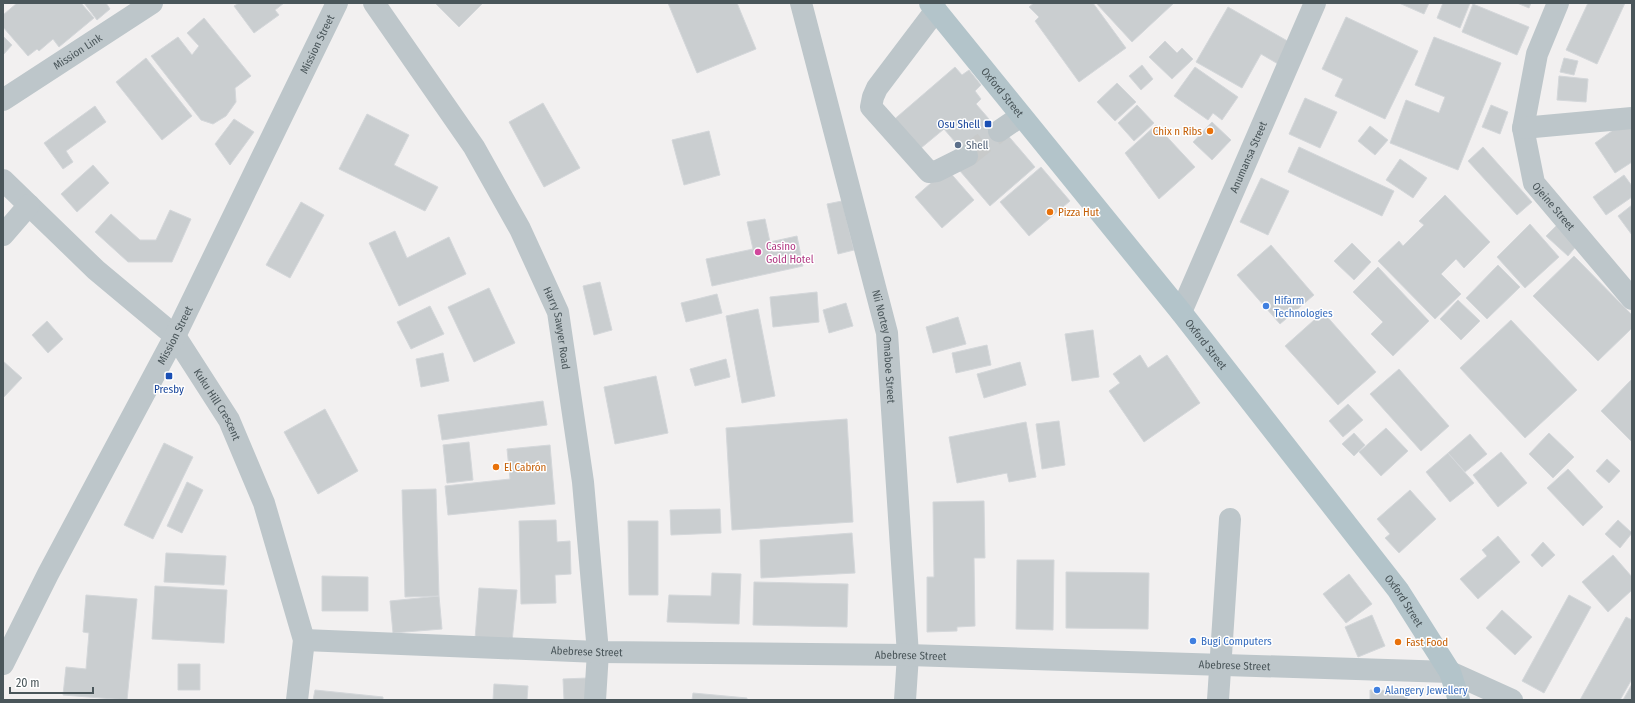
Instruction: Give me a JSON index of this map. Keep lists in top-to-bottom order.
{
  "streets": {
    "main road": ["Oxford Street"],
    "street": [
      "Mission Street",
      "Mission Link",
      "Anumansa Street",
      "Ojeine Street",
      "Harry Sawyer Road",
      "Nii Nortey Omaboe Street",
      "Kuku Hill Crescent",
      "Abebrese Street"
    ]
  },
  "crossings": [
    ["Mission Street", "Kuku Hill Crescent"],
    ["Oxford Street", "Anumansa Street"],
    ["Oxford Street", "Abebrese Street"],
    ["Harry Sawyer Road", "Abebrese Street"],
    ["Nii Nortey Omaboe Street", "Abebrese Street"],
    ["Kuku Hill Crescent", "Abebrese Street"]
  ],
  "places": {
    "transit": ["Osu Shell", "Presby"],
    "other": [
      "Chix n Ribs",
      "Shell",
      "Pizza Hut",
      "Casino Gold Hotel",
      "Hifarm Technologies",
      "El Cabrón",
      "Bugi Computers",
      "Fast Food",
      "Alangery Jewellery"
    ]
  },
  "scale_bar": "20 m"
}
